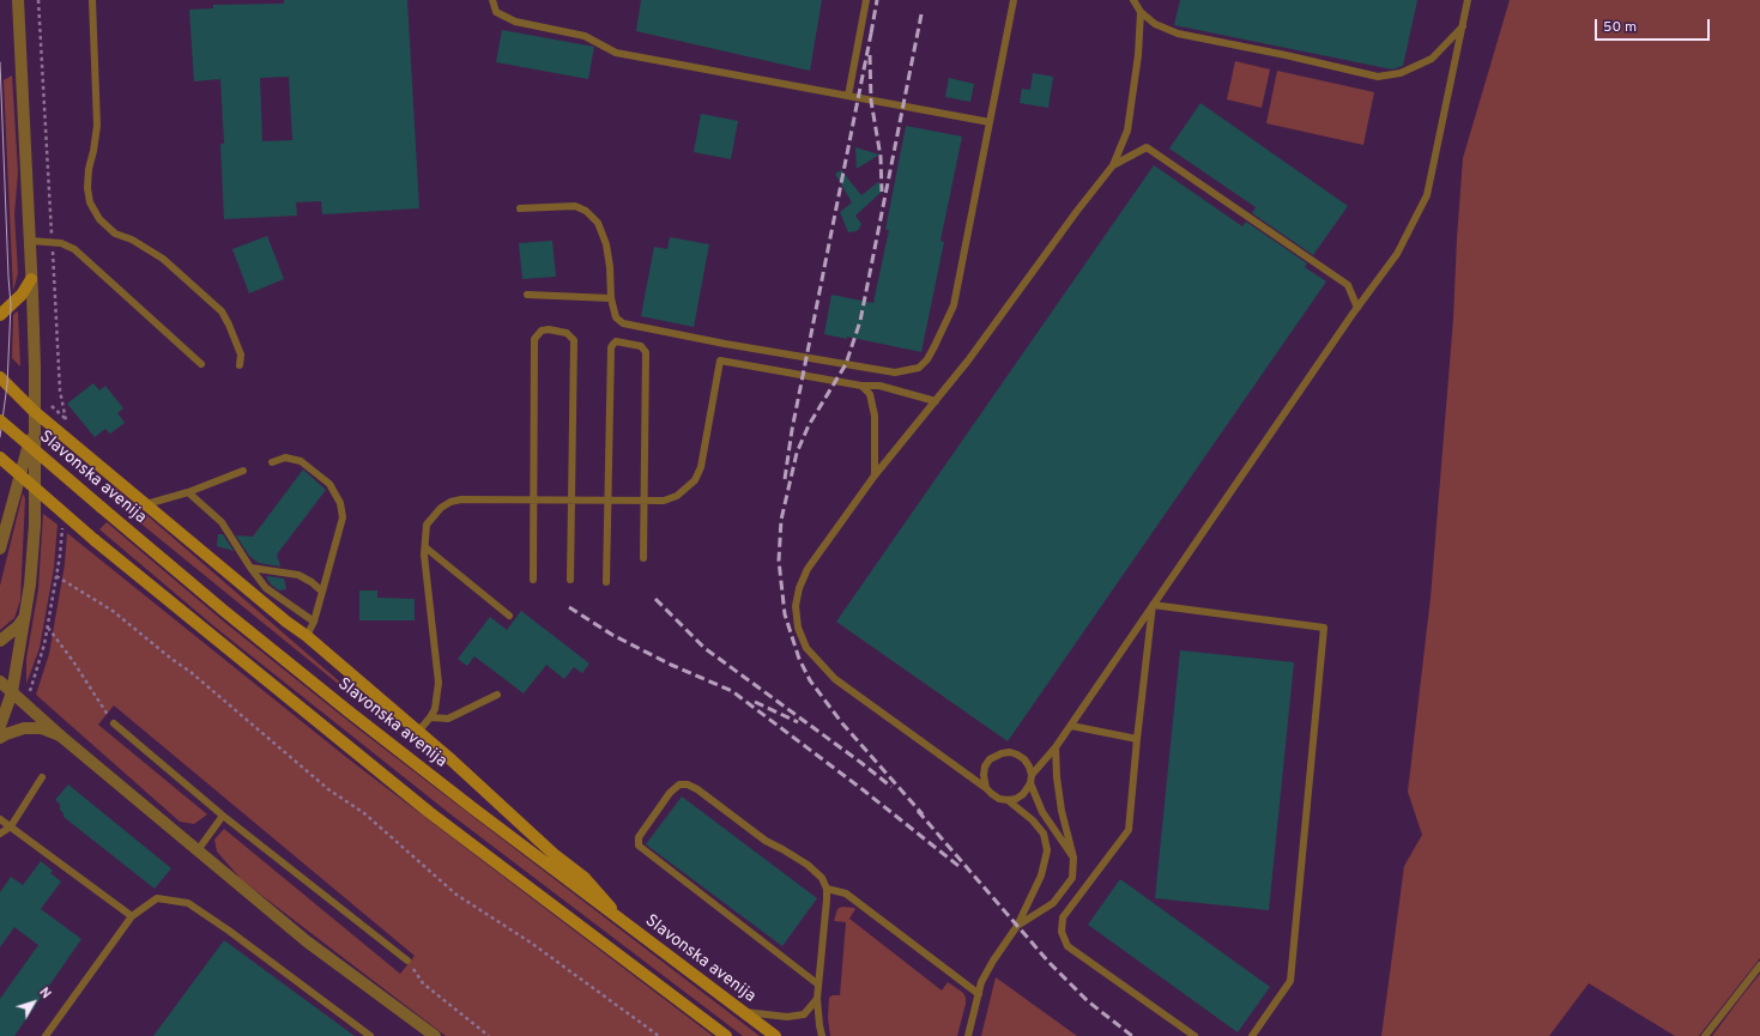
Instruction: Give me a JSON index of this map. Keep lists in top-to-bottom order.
{
  "streets": {
    "main road": ["Slavonska avenija"]
  },
  "scale_bar": "50 m",
  "north": "top right"
}
